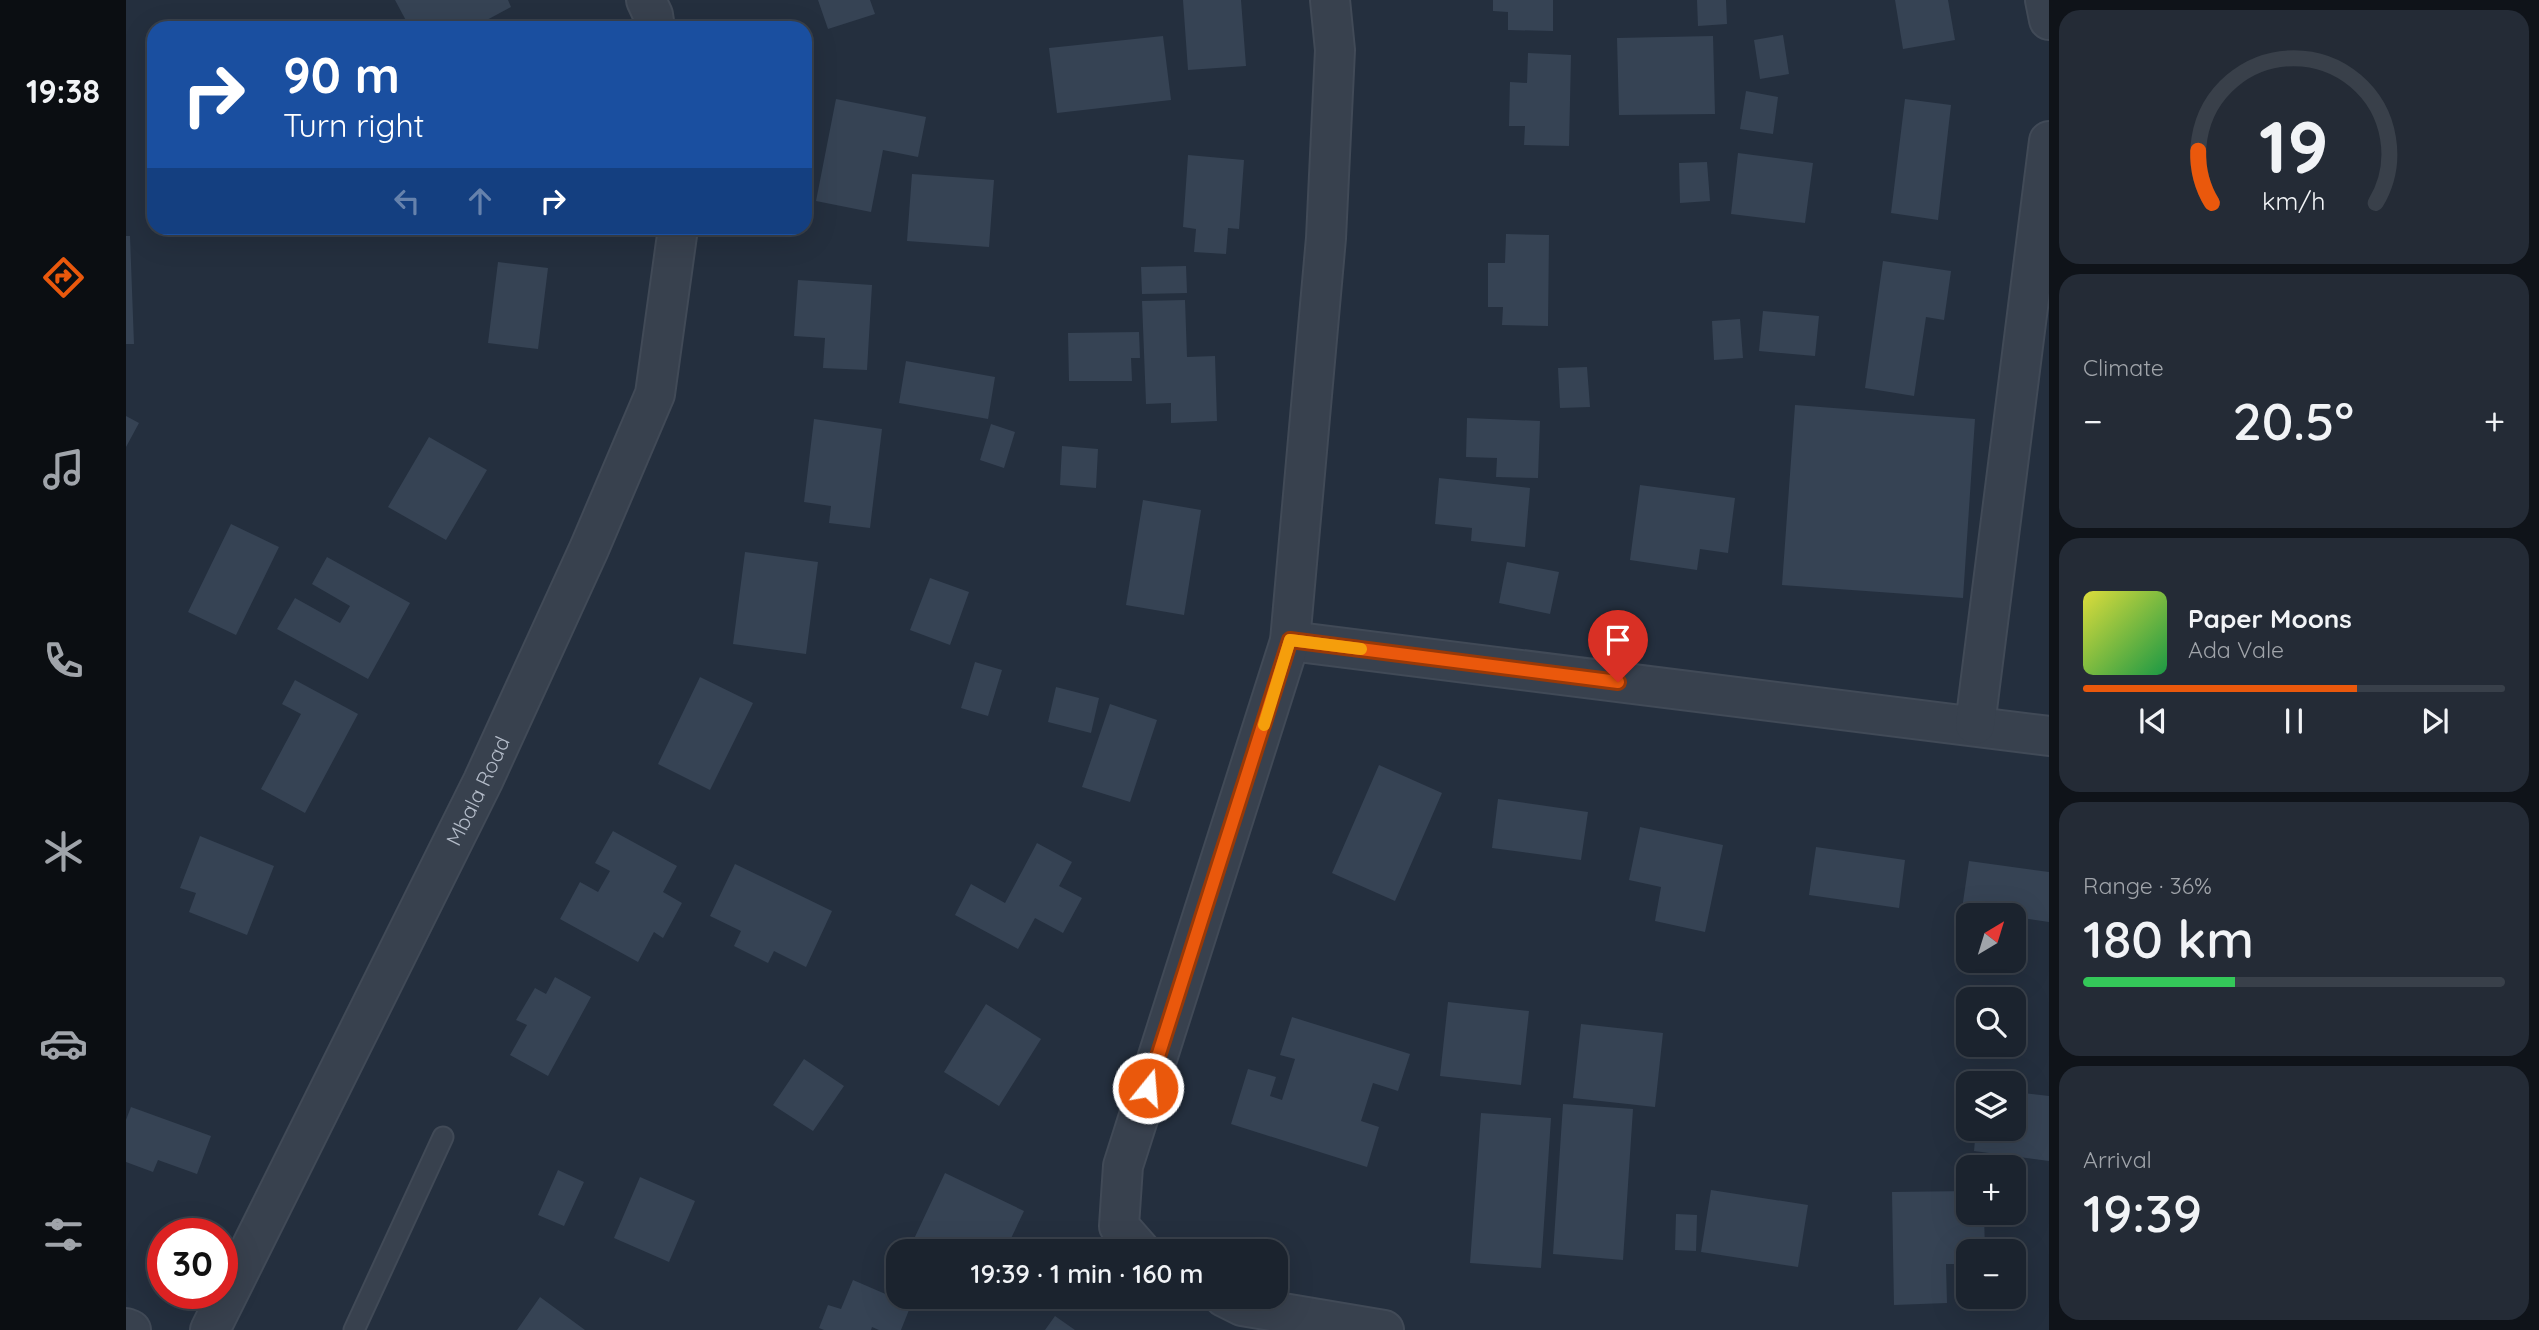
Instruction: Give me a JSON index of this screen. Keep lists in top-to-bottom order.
{
  "streets": {
    "street": ["Mbala Road"]
  },
  "north": "top right",
  "page": {
    "tabs": "19:38",
    "turn": ["90 m", "Turn right"],
    "tile": [
      "Climate",
      ["Range · 36%", "180 km"],
      ["Arrival", "19:39"]
    ],
    "heat": ["−", "20.5°", "+"],
    "song": ["Paper Moons", "Ada Vale"],
    "map_buttons": ["+", "−"],
    "limit": "30",
    "trip": "19:39 · 1 min · 160 m",
    "gauge": ["19", "km/h"]
  }
}
